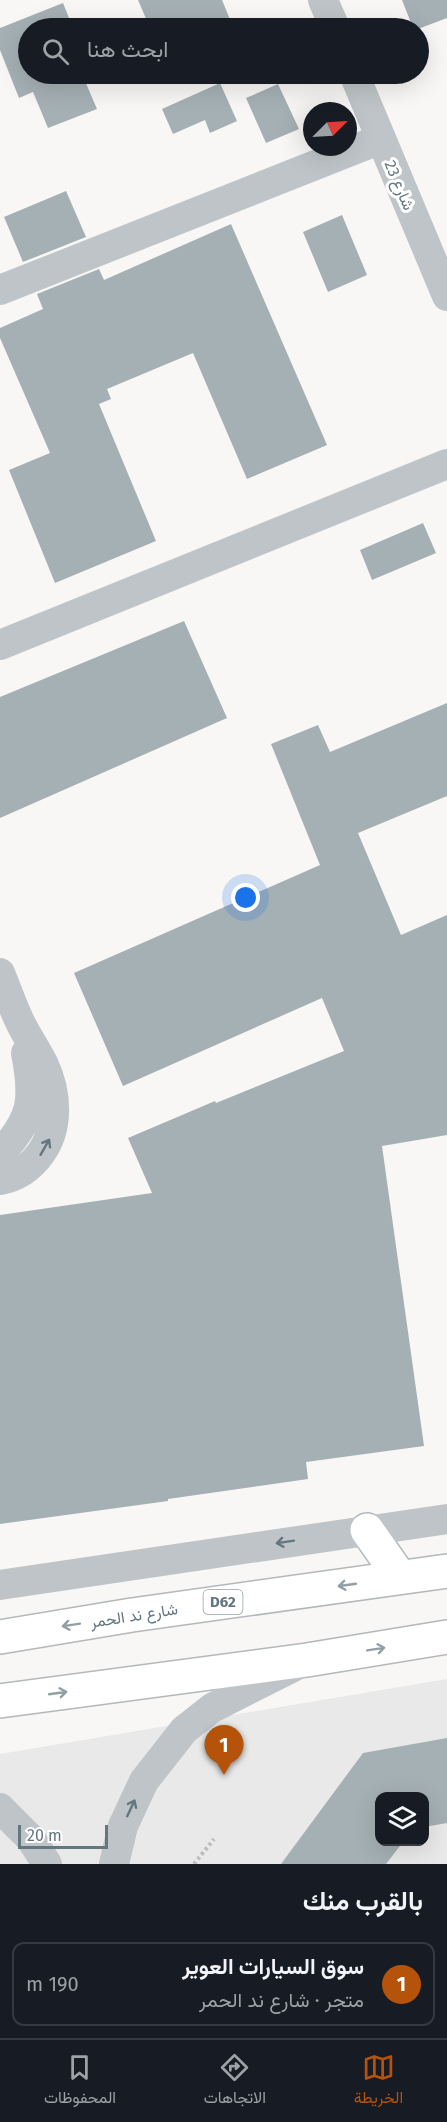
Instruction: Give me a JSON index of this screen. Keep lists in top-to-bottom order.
{
  "streets": {
    "main road": ["D62", "شارع ند الحمر"],
    "street": ["شارع 23"]
  },
  "scale_bar": "20 m",
  "north": "top right",
  "page": {
    "search": "ابحث هنا",
    "pins": "1",
    "scale": "20 m",
    "heading": "بالقرب منك",
    "list": [
      {
        "mark": "1",
        "name": "سوق السيارات العوير",
        "note": "متجر · شارع ند الحمر",
        "value": "190 m"
      }
    ],
    "nav": ["الخريطة", "الاتجاهات", "المحفوظات"]
  }
}
